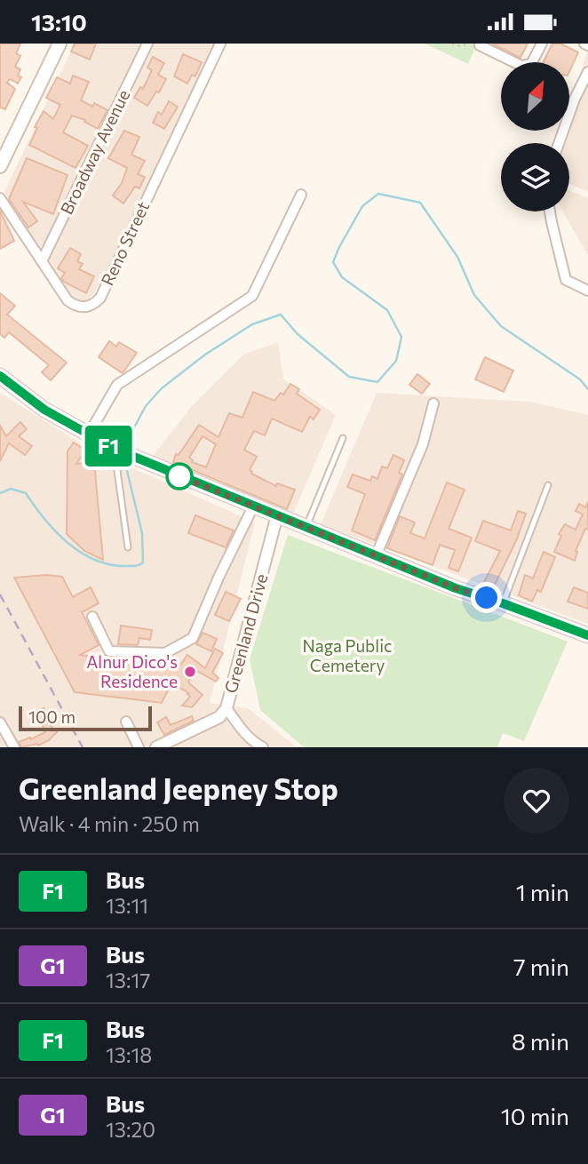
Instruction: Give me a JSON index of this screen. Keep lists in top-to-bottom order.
{
  "streets": {
    "street": ["Broadway Avenue", "Reno Street", "Greenland Drive"]
  },
  "crossings": [
    ["Broadway Avenue", "Reno Street"]
  ],
  "parks": ["Naga Public Cemetery"],
  "places": ["Alnur Dico's Residence"],
  "lines": ["bus line F1"],
  "scale_bar": "100 m",
  "north": "top right",
  "page": {
    "status": "13:10",
    "on_map": "F1",
    "scale": "100 m",
    "heading": ["Greenland Jeepney Stop", "Walk · 4 min · 250 m"],
    "list": [
      {
        "mark": "F1",
        "name": "Bus",
        "note": "13:11",
        "value": "1 min"
      },
      {
        "mark": "G1",
        "name": "Bus",
        "note": "13:17",
        "value": "7 min"
      },
      {
        "mark": "F1",
        "name": "Bus",
        "note": "13:18",
        "value": "8 min"
      },
      {
        "mark": "G1",
        "name": "Bus",
        "note": "13:20",
        "value": "10 min"
      }
    ]
  }
}
